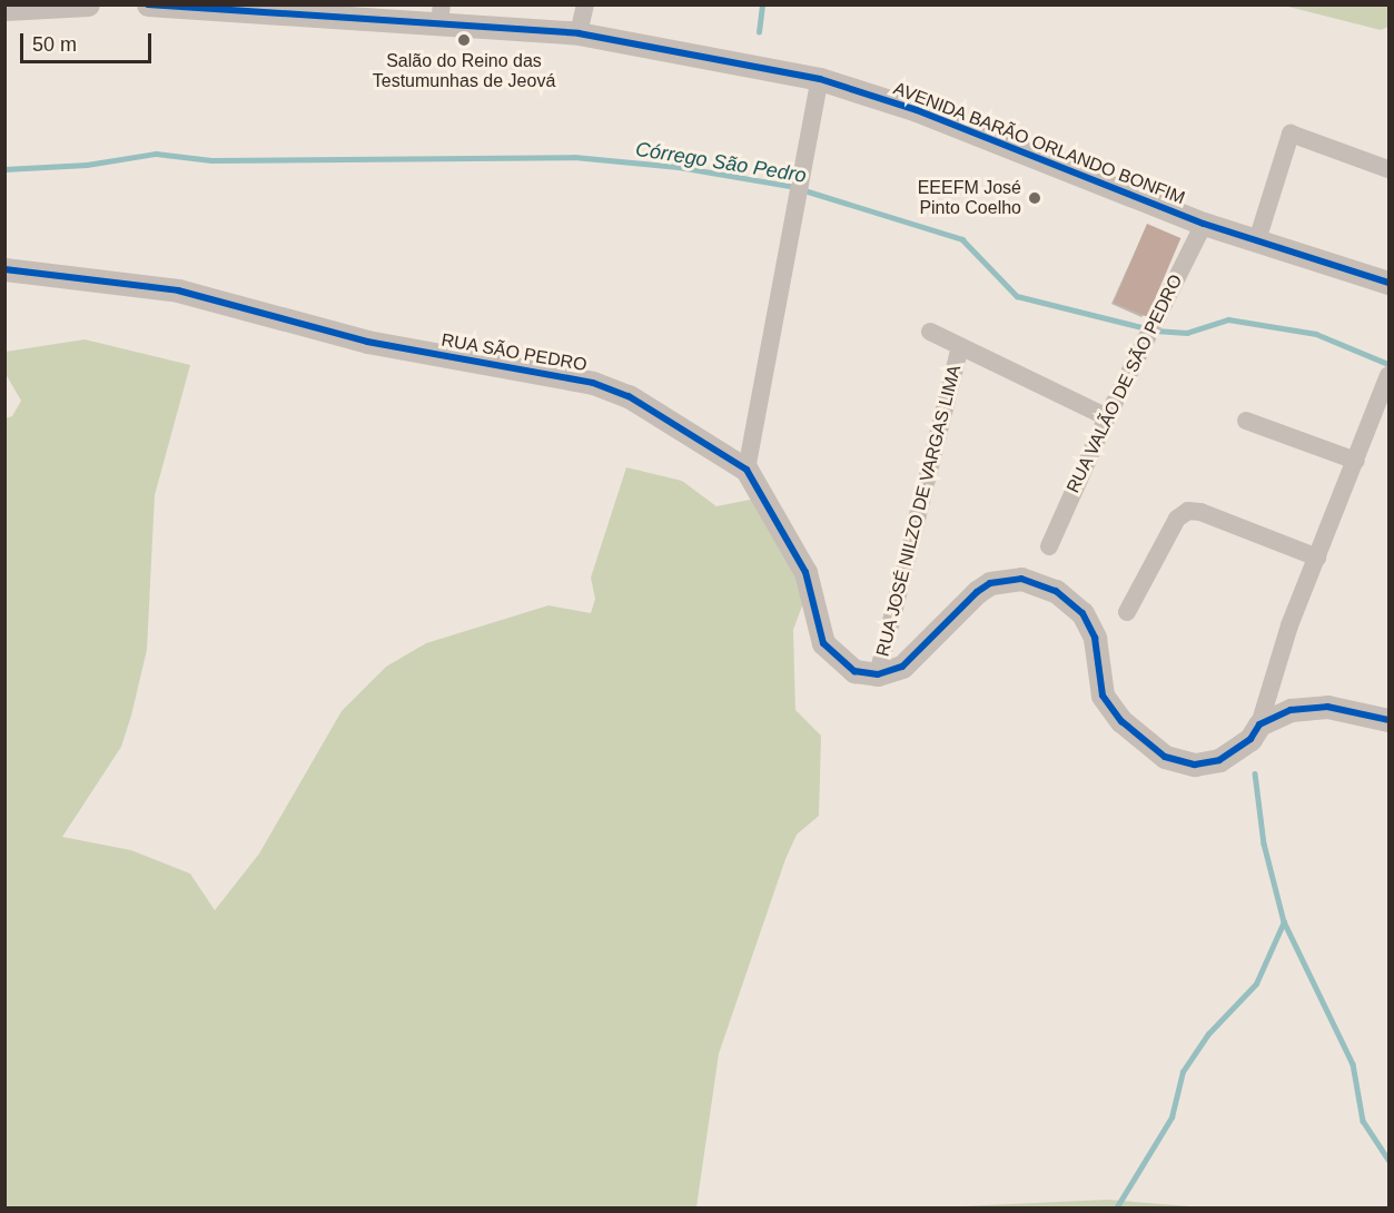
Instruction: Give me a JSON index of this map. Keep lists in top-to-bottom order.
{
  "streets": {
    "street": [
      "AVENIDA BARÃO ORLANDO BONFIM",
      "RUA SÃO PEDRO",
      "RUA VALÃO DE SÃO PEDRO",
      "RUA JOSÉ NILZO DE VARGAS LIMA"
    ]
  },
  "crossings": [
    ["AVENIDA BARÃO ORLANDO BONFIM", "RUA VALÃO DE SÃO PEDRO"],
    ["RUA SÃO PEDRO", "RUA JOSÉ NILZO DE VARGAS LIMA"]
  ],
  "water": ["Córrego São Pedro"],
  "places": ["Salão do Reino das Testumunhas de Jeová", "EEEFM José Pinto Coelho"],
  "scale_bar": "50 m"
}
